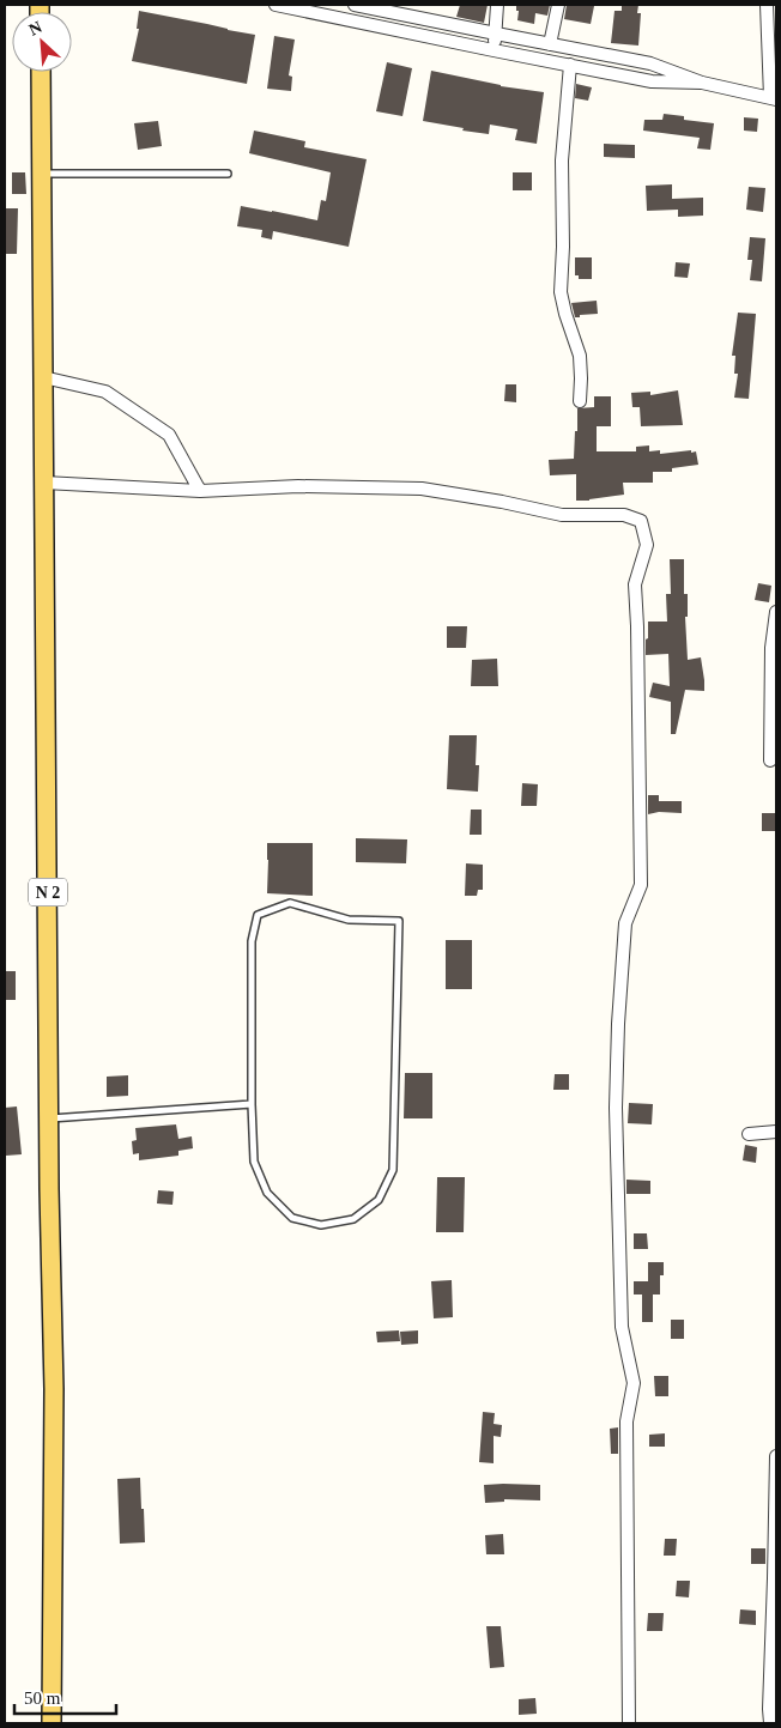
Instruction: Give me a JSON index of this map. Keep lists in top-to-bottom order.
{
  "streets": {
    "main road": ["N 2"]
  },
  "scale_bar": "50 m",
  "north": "top left"
}
